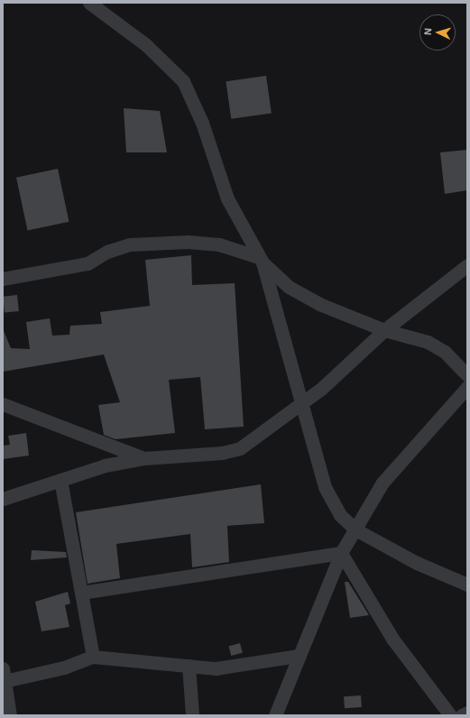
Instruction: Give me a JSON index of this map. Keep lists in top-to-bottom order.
{
  "north": "left"
}
